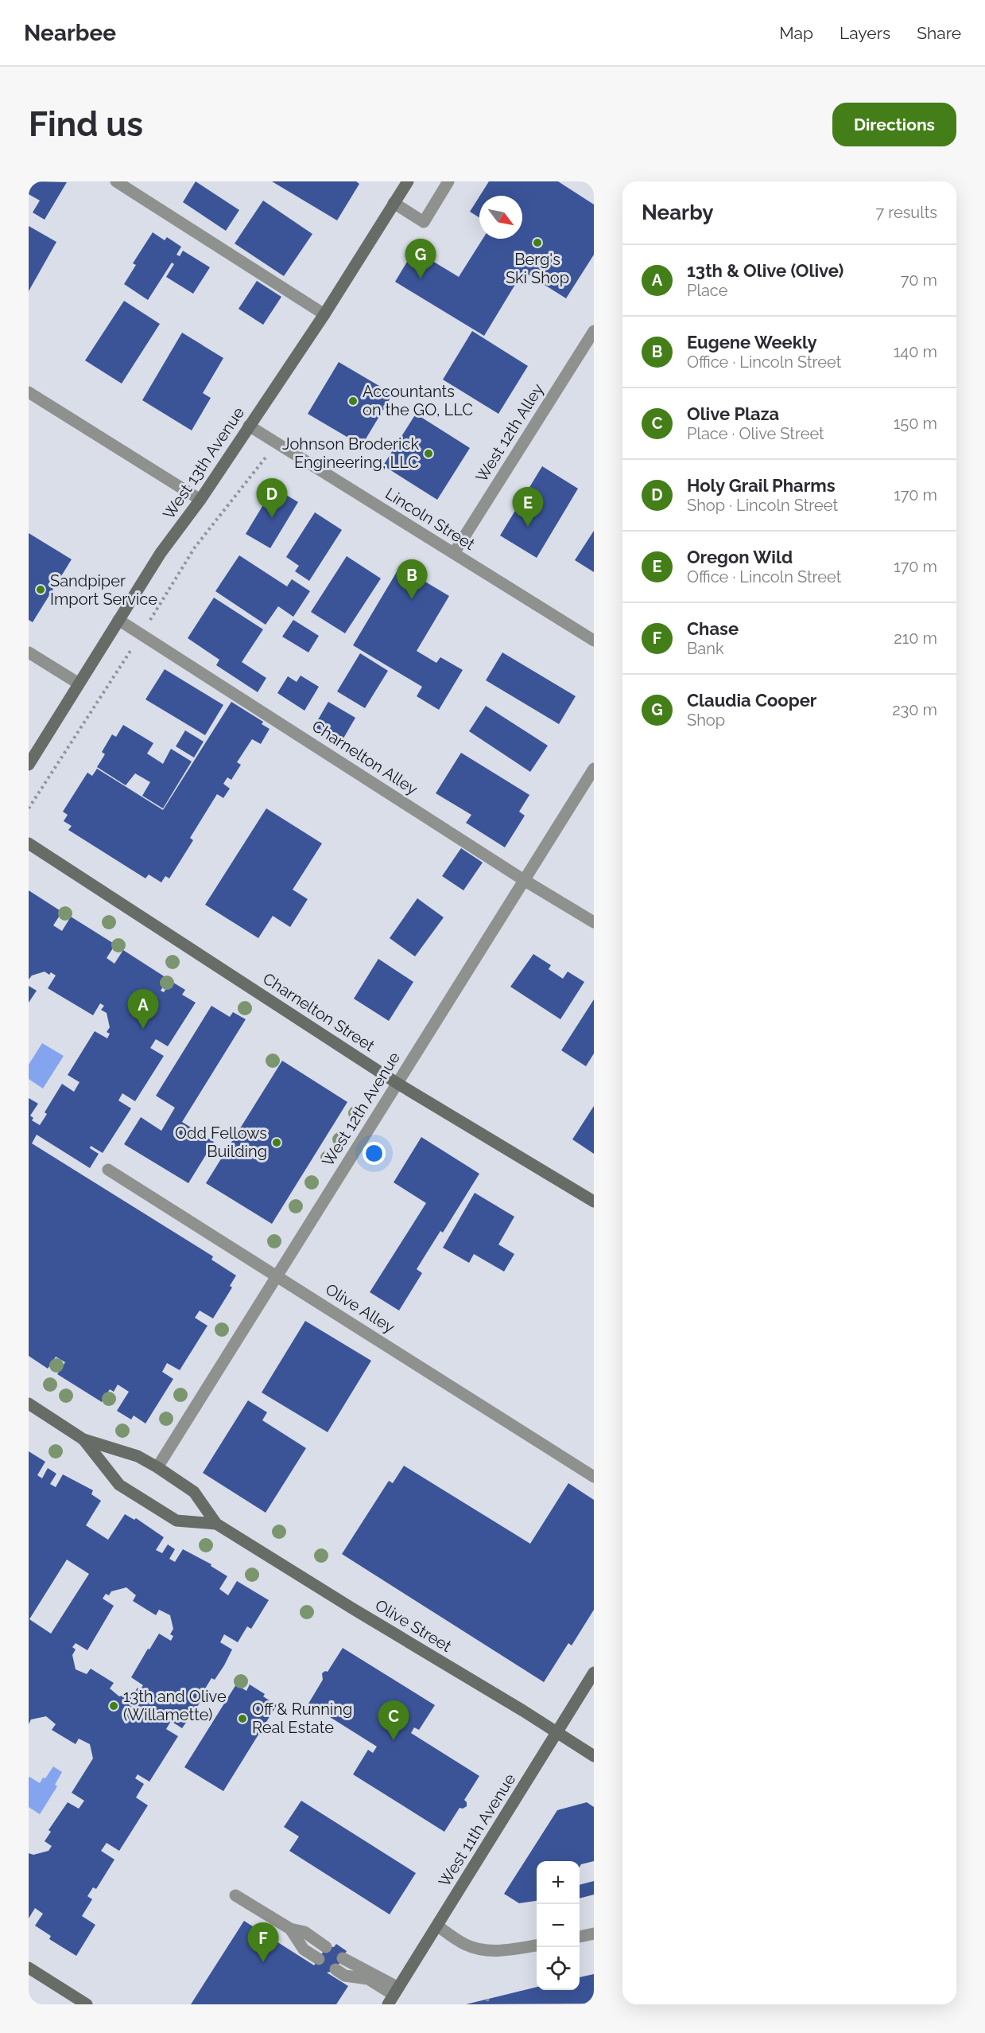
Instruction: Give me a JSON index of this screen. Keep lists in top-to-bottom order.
{
  "streets": {
    "street": [
      "West 12th Alley",
      "West 13th Avenue",
      "Lincoln Street",
      "Charnelton Alley",
      "Charnelton Street",
      "West 12th Avenue",
      "Olive Alley",
      "Olive Street",
      "West 11th Avenue"
    ]
  },
  "crossings": [
    ["West 12th Alley", "Lincoln Street"],
    ["West 13th Avenue", "Lincoln Street"],
    ["West 13th Avenue", "Charnelton Alley"],
    ["Charnelton Alley", "West 12th Avenue"],
    ["Charnelton Street", "West 12th Avenue"],
    ["West 12th Avenue", "Olive Alley"],
    ["West 12th Avenue", "Olive Street"],
    ["Olive Street", "West 11th Avenue"]
  ],
  "places": [
    "Berg's Ski Shop",
    "Accountants on the GO, LLC",
    "Johnson Broderick Engineering, LLC",
    "Sandpiper Import Service",
    "Odd Fellows Building",
    "13th and Olive (Willamette)",
    "Off & Running Real Estate"
  ],
  "north": "bottom right",
  "page": {
    "header": "Nearbee",
    "nav": ["Map", "Layers", "Share"],
    "buttons": "Directions",
    "title": "Find us",
    "heading": ["Nearby", "7 results"],
    "pins": [
      "G",
      "D",
      "E",
      "B",
      "A",
      "C",
      "F"
    ],
    "list": [
      {
        "mark": "A",
        "name": "13th & Olive (Olive)",
        "note": "Place",
        "value": "70 m"
      },
      {
        "mark": "B",
        "name": "Eugene Weekly",
        "note": "Office · Lincoln Street",
        "value": "140 m"
      },
      {
        "mark": "C",
        "name": "Olive Plaza",
        "note": "Place · Olive Street",
        "value": "150 m"
      },
      {
        "mark": "D",
        "name": "Holy Grail Pharms",
        "note": "Shop · Lincoln Street",
        "value": "170 m"
      },
      {
        "mark": "E",
        "name": "Oregon Wild",
        "note": "Office · Lincoln Street",
        "value": "170 m"
      },
      {
        "mark": "F",
        "name": "Chase",
        "note": "Bank",
        "value": "210 m"
      },
      {
        "mark": "G",
        "name": "Claudia Cooper",
        "note": "Shop",
        "value": "230 m"
      }
    ],
    "map_buttons": ["+", "−"]
  }
}
